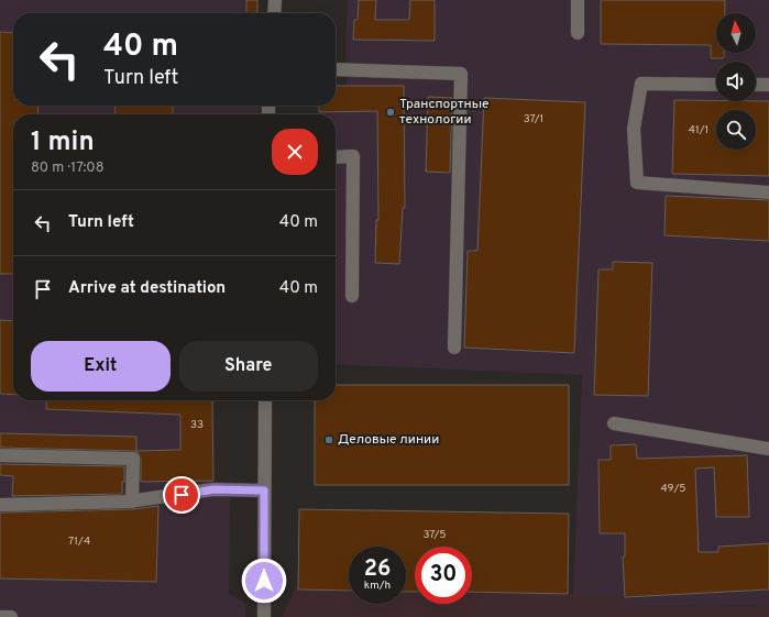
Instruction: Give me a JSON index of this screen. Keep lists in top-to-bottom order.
{
  "places": ["Транспортные технологии", "Деловые линии"],
  "house_numbers": [
    "37/1",
    "41/1",
    "33",
    "49/5",
    "37/5",
    "71/4"
  ],
  "north": "top",
  "page": {
    "turn": ["40 m", "Turn left"],
    "heading": ["1 min", "80 m · 17:08"],
    "list": [
      {
        "name": "Turn left",
        "value": "40 m"
      },
      {
        "name": "Arrive at destination",
        "value": "40 m"
      }
    ],
    "buttons": ["Exit", "Share"],
    "speed": "26 km/h",
    "limit": "30"
  }
}
